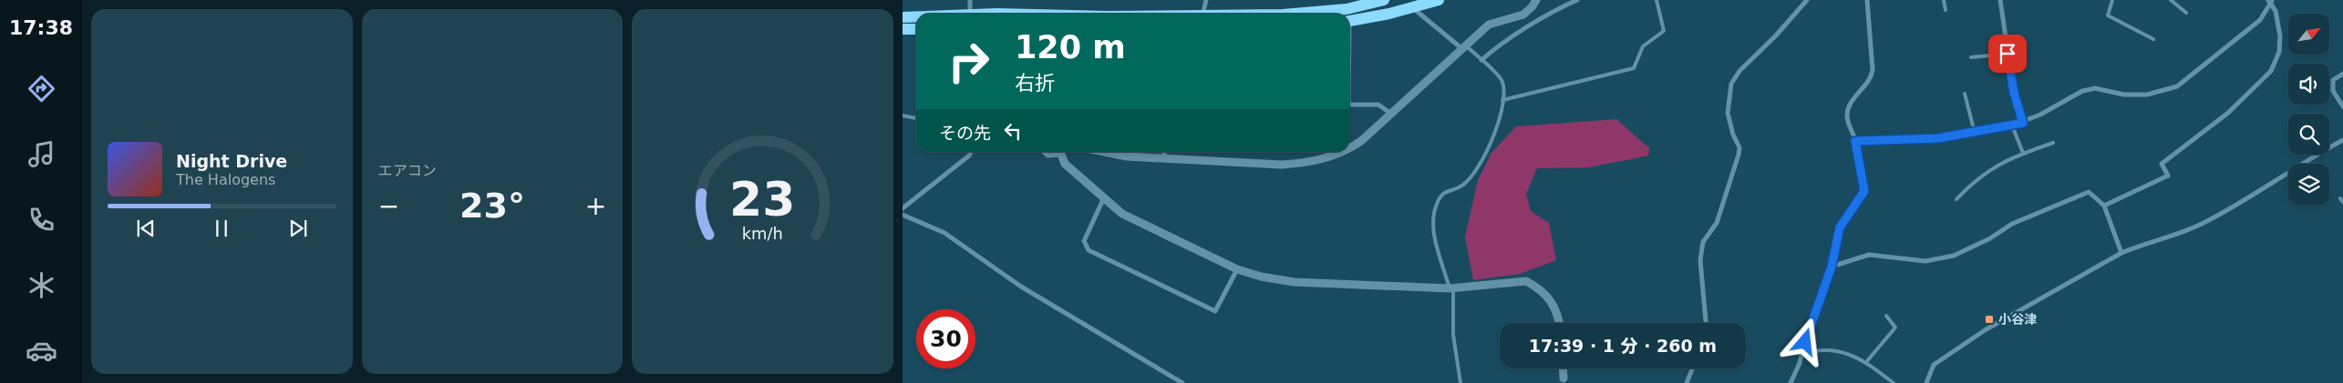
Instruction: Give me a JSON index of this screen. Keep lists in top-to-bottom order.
{
  "places": {
    "transit": ["小谷津"]
  },
  "north": "top right",
  "page": {
    "tabs": "17:38",
    "tile": "エアコン",
    "turn": ["120 m", "右折"],
    "then": "その先",
    "song": ["Night Drive", "The Halogens"],
    "heat": ["−", "23°", "+"],
    "limit": "30",
    "trip": "17:39 · 1 分 · 260 m",
    "gauge": ["23", "km/h"]
  }
}
